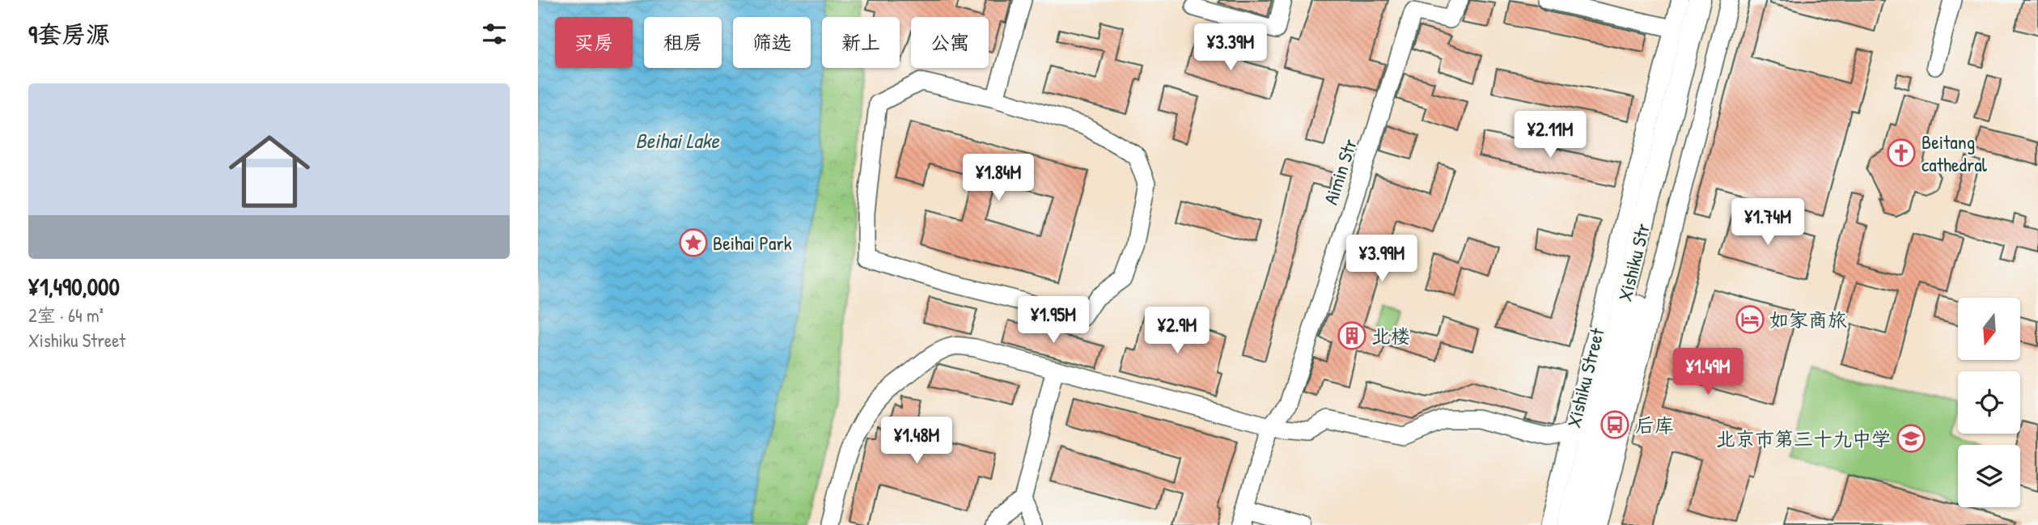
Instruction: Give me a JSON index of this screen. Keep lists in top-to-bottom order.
{
  "streets": {
    "main road": ["Xishiku Str", "Xishiku Street"],
    "street": ["Aimin Str"]
  },
  "crossings": [
    ["Xishiku Str", "Xishiku Street"]
  ],
  "water": ["Beihai Lake"],
  "places": {
    "church": ["Beitang cathedral"],
    "place": ["Beihai Park"],
    "hotel": ["如家商旅"],
    "building": ["北楼"],
    "bus stop": ["后库"],
    "school or university": ["北京市第三十九中学"]
  },
  "north": "bottom",
  "page": {
    "heading": "9套房源",
    "chip": [
      "买房",
      "租房",
      "筛选",
      "新上",
      "公寓"
    ],
    "price": [
      "¥3.39M",
      "¥2.11M",
      "¥1.84M",
      "¥1.74M",
      "¥3.99M",
      "¥1.95M",
      "¥2.9M",
      "¥1.49M",
      "¥1.48M"
    ],
    "list": [
      {
        "name": "¥1,490,000",
        "note": "2室 · 64 m² · Xishiku Street"
      }
    ]
  }
}
